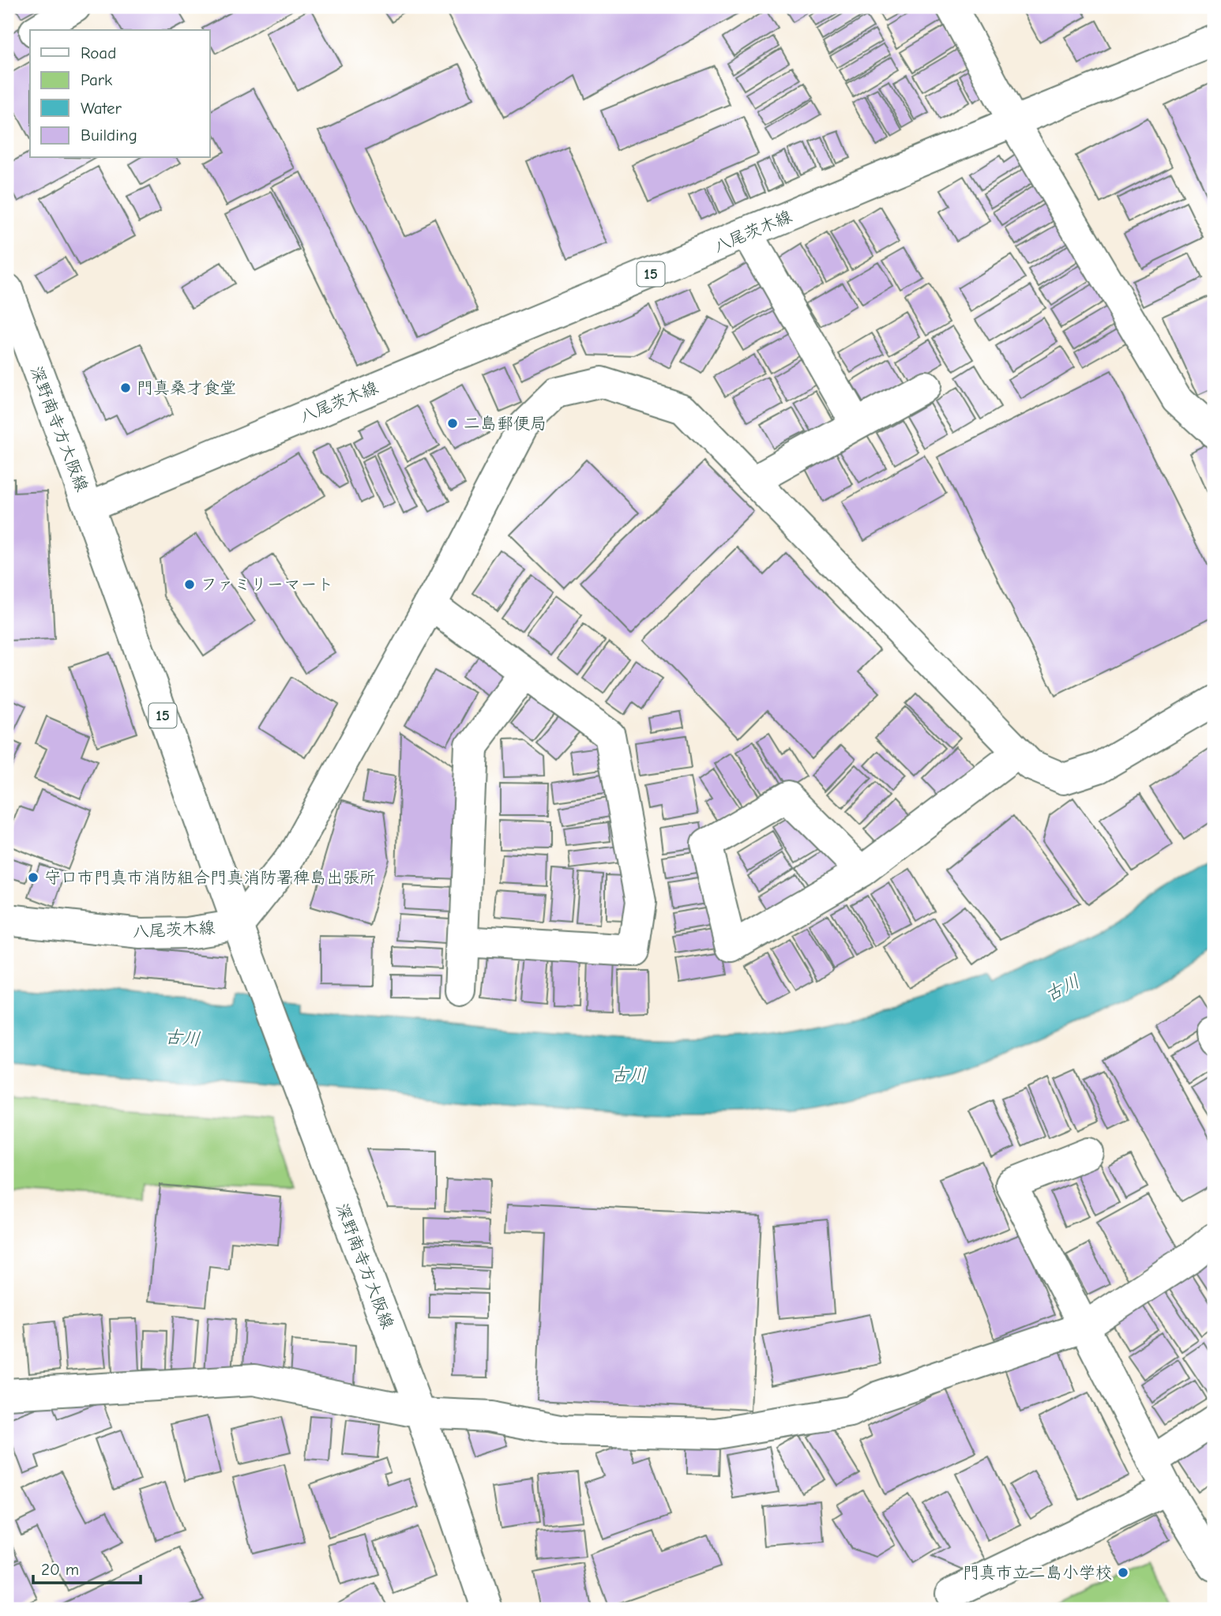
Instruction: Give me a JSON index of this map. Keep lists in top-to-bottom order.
{
  "streets": {
    "street": ["八尾茨木線", "15", "深野南寺方大阪線"]
  },
  "crossings": [
    ["八尾茨木線", "深野南寺方大阪線"]
  ],
  "water": ["古川"],
  "places": [
    "門真桑才食堂",
    "二島郵便局",
    "ファミリーマート",
    "守口市門真市消防組合門真消防署稗島出張所",
    "門真市立二島小学校"
  ],
  "legend": [
    "Road",
    "Park",
    "Water",
    "Building"
  ],
  "scale_bar": "20 m"
}
